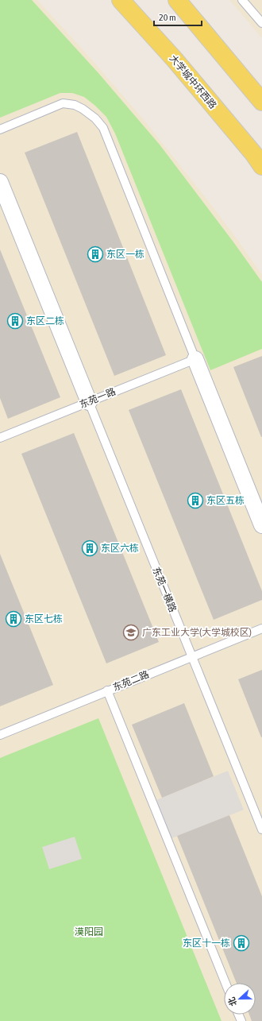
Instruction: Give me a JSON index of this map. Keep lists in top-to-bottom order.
{
  "streets": {
    "main road": ["大学城中环西路"],
    "lane": ["东苑一路", "东苑一横路", "东苑二路"]
  },
  "crossings": [
    ["东苑一路", "东苑一横路"],
    ["东苑一横路", "东苑二路"]
  ],
  "parks": ["漠阳园"],
  "places": {
    "building": [
      "东区一栋",
      "东区二栋",
      "东区五栋",
      "东区六栋",
      "东区七栋",
      "东区十一栋"
    ],
    "school or university": ["广东工业大学(大学城校区)"]
  },
  "scale_bar": "20 m",
  "north": "left"
}
